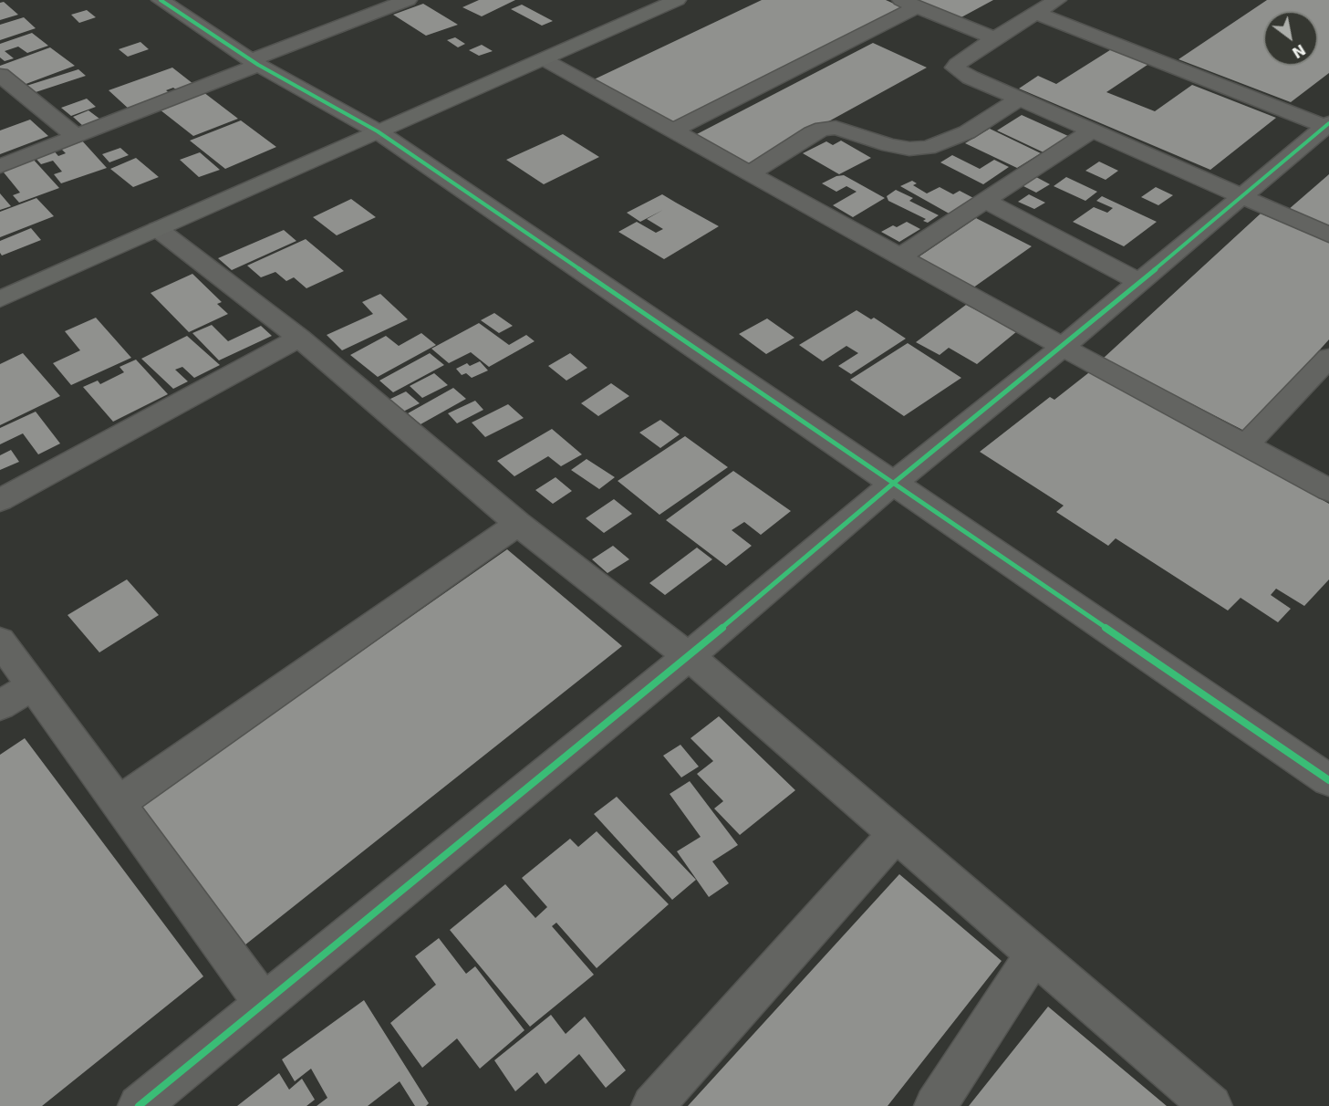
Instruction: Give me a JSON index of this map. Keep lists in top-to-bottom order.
{
  "north": "bottom right"
}
